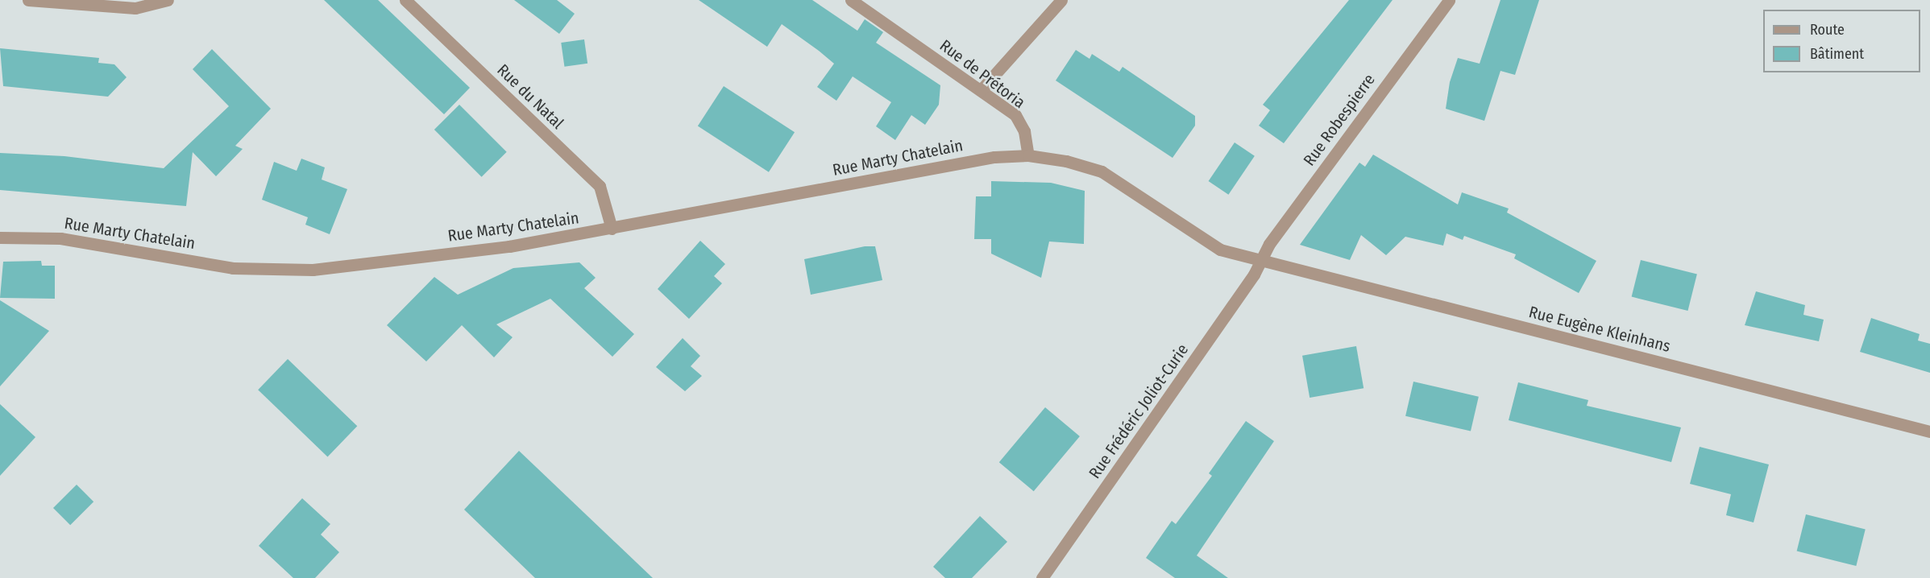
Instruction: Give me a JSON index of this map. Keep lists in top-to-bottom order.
{
  "streets": {
    "street": [
      "Rue de Prétoria",
      "Rue du Natal",
      "Rue Robespierre",
      "Rue Marty Chatelain",
      "Rue Eugène Kleinhans",
      "Rue Frédéric Joliot-Curie"
    ]
  },
  "crossings": [
    ["Rue de Prétoria", "Rue Marty Chatelain"],
    ["Rue du Natal", "Rue Marty Chatelain"],
    ["Rue Robespierre", "Rue Eugène Kleinhans"],
    ["Rue Robespierre", "Rue Frédéric Joliot-Curie"],
    ["Rue Eugène Kleinhans", "Rue Frédéric Joliot-Curie"]
  ],
  "legend": ["Route", "Bâtiment"]
}
